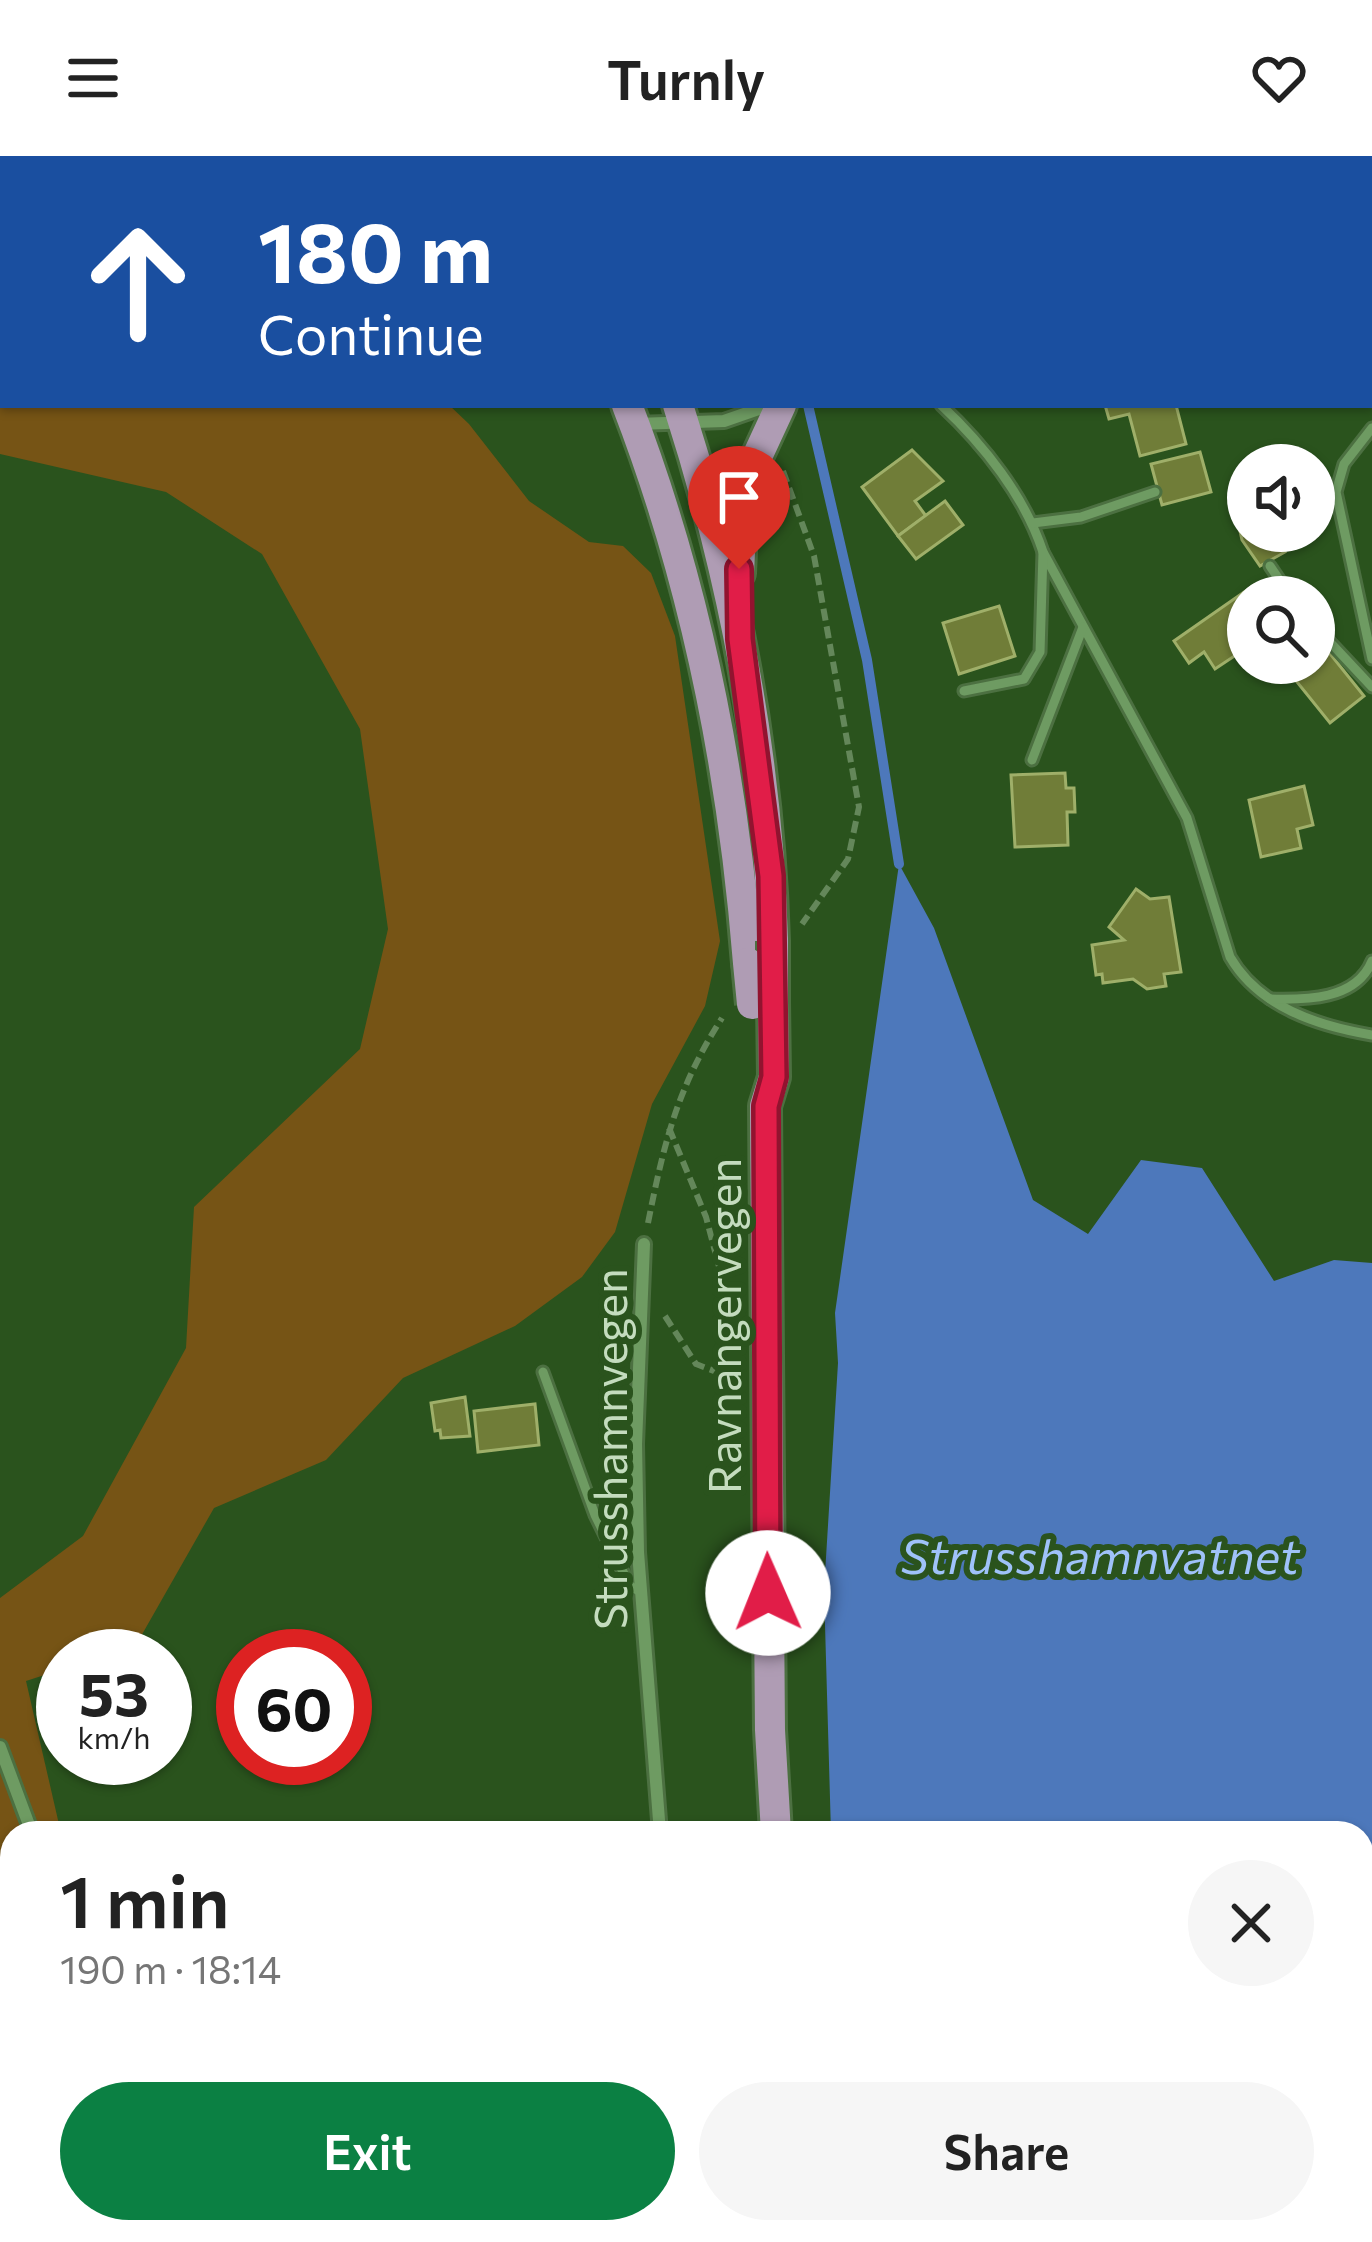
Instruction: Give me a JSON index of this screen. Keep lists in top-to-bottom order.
{
  "streets": {
    "main road": ["Ravnangervegen"],
    "street": ["Strusshamnvegen"]
  },
  "crossings": [
    ["Ravnangervegen", "Strusshamnvegen"]
  ],
  "water": ["Strusshamnvatnet"],
  "page": {
    "header": "Turnly",
    "turn": ["180 m", "Continue"],
    "speed": "53 km/h",
    "limit": "60",
    "heading": ["1 min", "190 m · 18:14"],
    "buttons": ["Exit", "Share"]
  }
}
